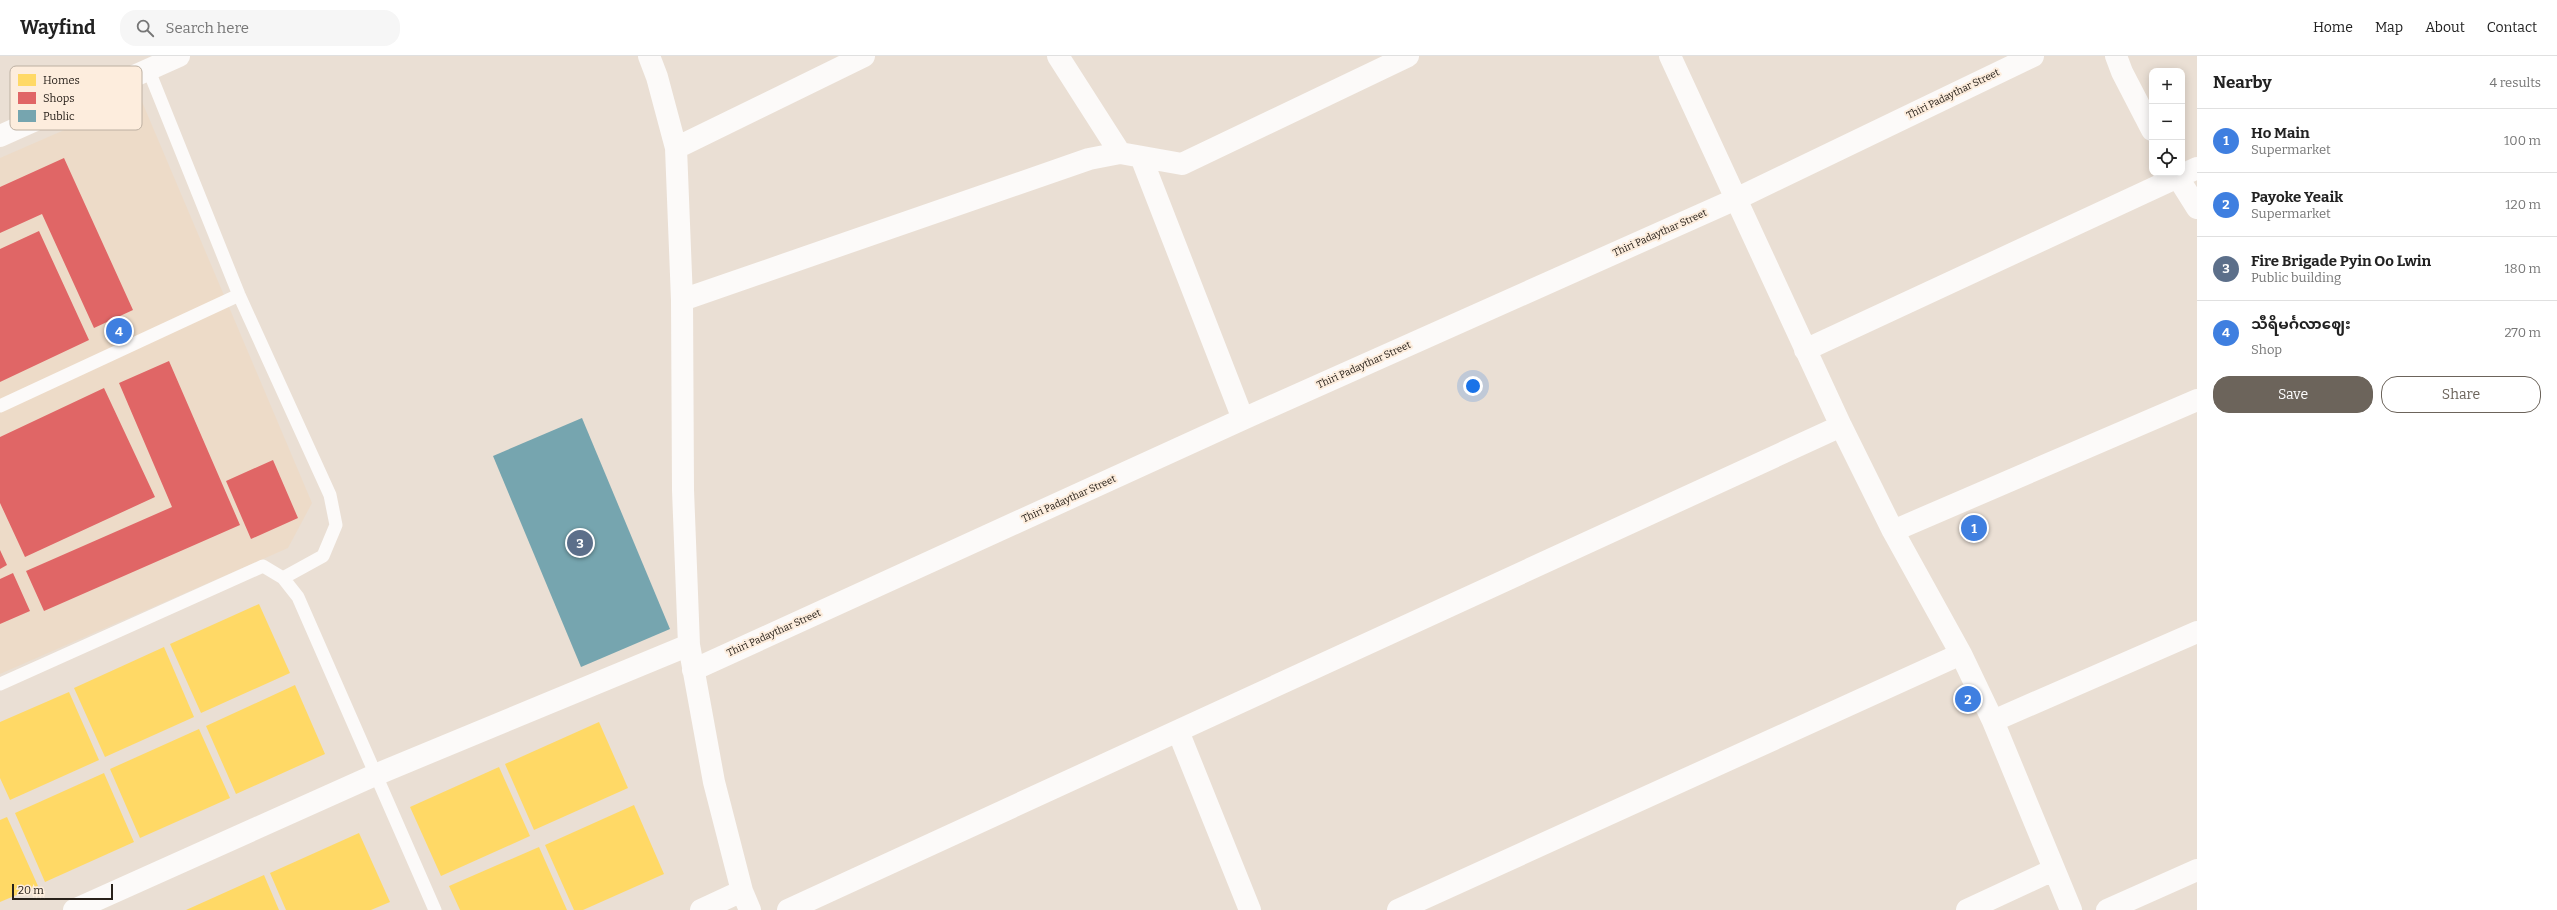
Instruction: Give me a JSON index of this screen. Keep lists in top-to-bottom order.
{
  "streets": {
    "street": ["Thiri Padaythar Street"]
  },
  "legend": ["Homes", "Shops", "Public"],
  "scale_bar": "20 m",
  "page": {
    "header": "Wayfind",
    "search": "Search here",
    "nav": [
      "Home",
      "Map",
      "About",
      "Contact"
    ],
    "heading": ["Nearby", "4 results"],
    "map_buttons": ["+", "−"],
    "list": [
      {
        "mark": "1",
        "name": "Ho Main",
        "note": "Supermarket",
        "value": "100 m"
      },
      {
        "mark": "2",
        "name": "Payoke Yeaik",
        "note": "Supermarket",
        "value": "120 m"
      },
      {
        "mark": "3",
        "name": "Fire Brigade Pyin Oo Lwin",
        "note": "Public building",
        "value": "180 m"
      },
      {
        "mark": "4",
        "name": "သီရိမင်္ဂလာဈေး",
        "note": "Shop",
        "value": "270 m"
      }
    ],
    "pins": [
      "4",
      "1",
      "3",
      "2"
    ],
    "buttons": ["Save", "Share"],
    "scale": "20 m"
  }
}
